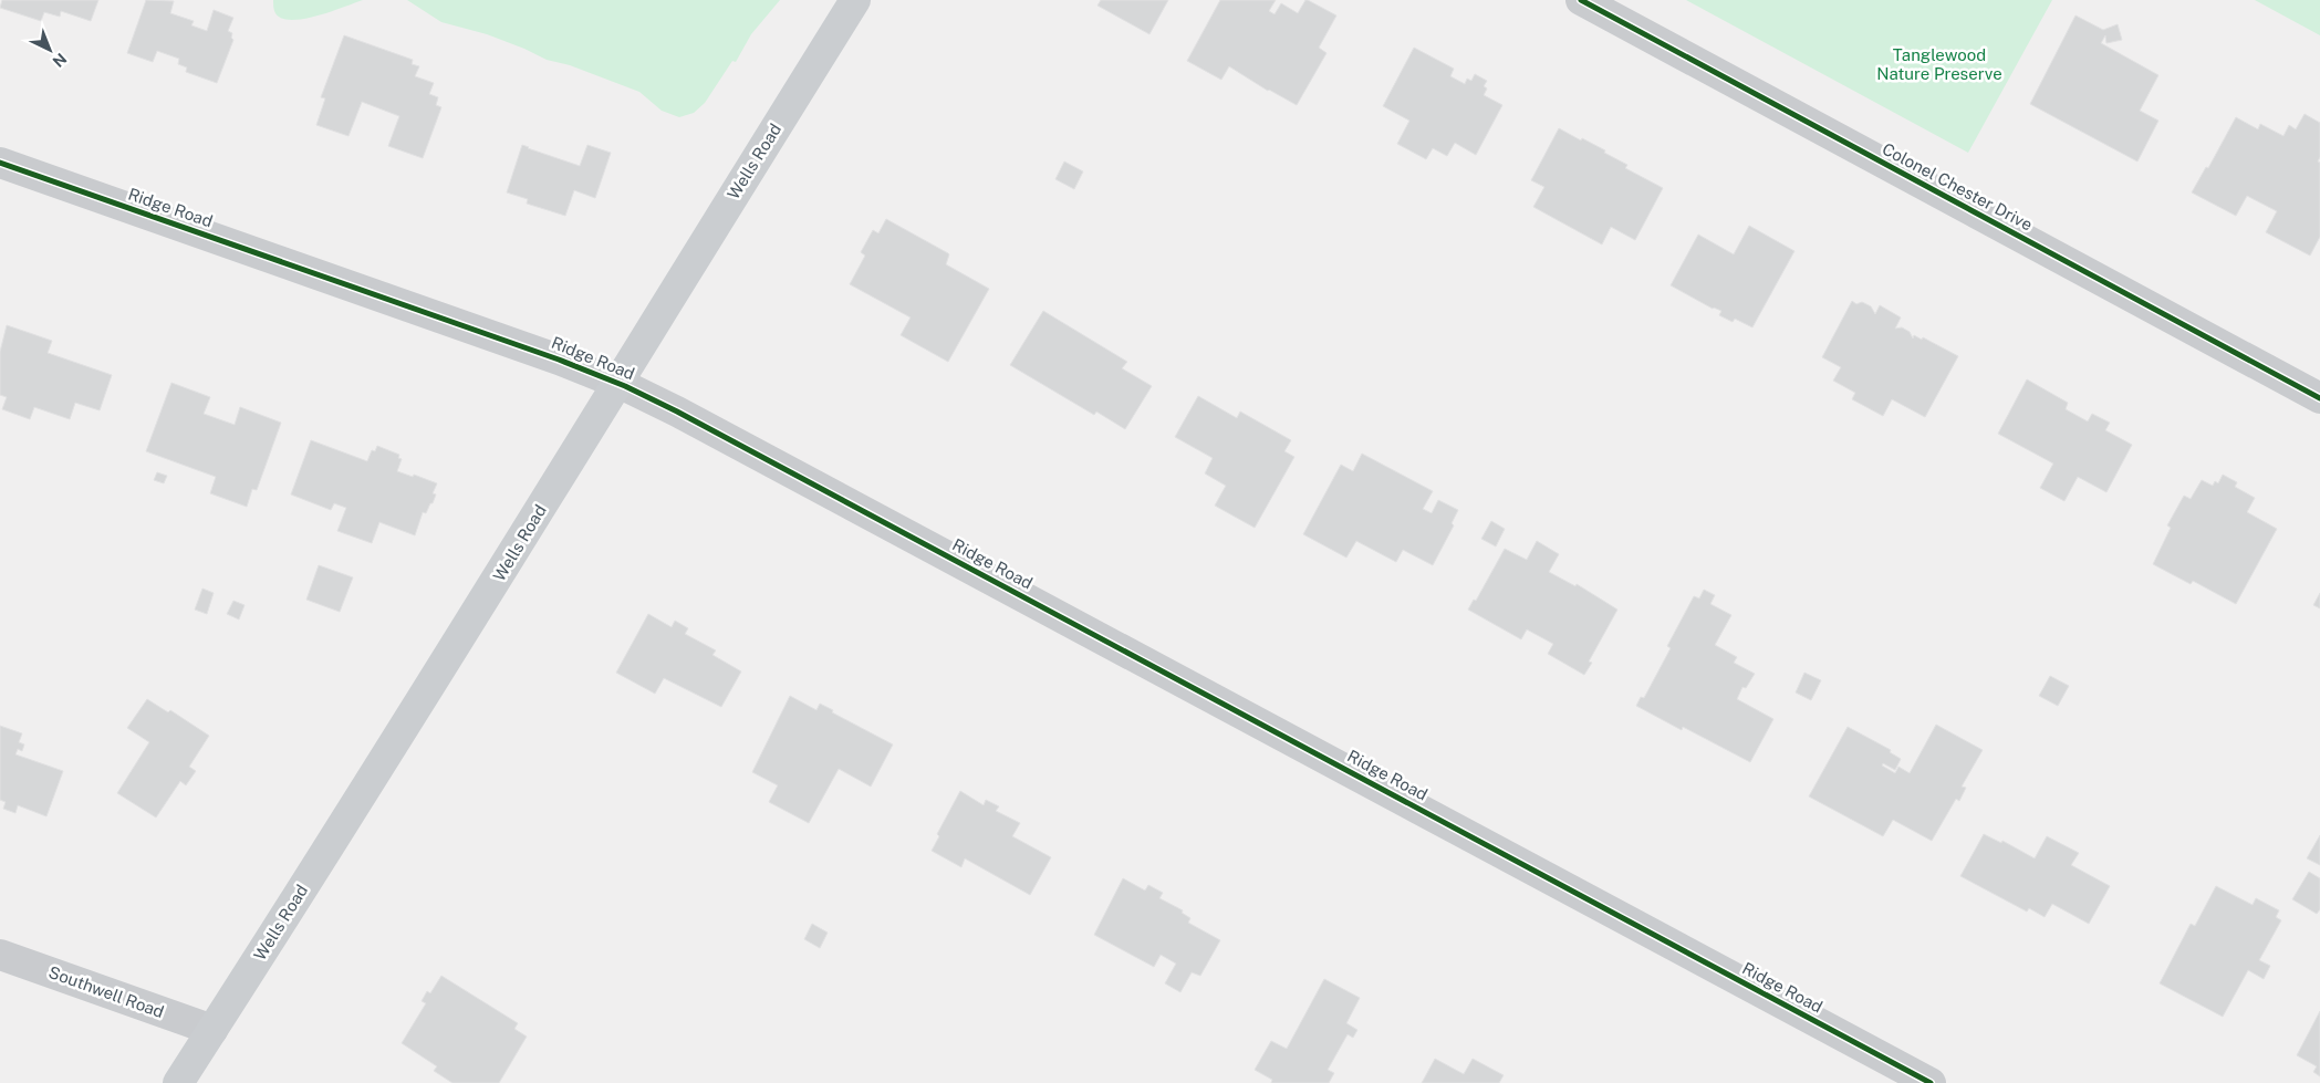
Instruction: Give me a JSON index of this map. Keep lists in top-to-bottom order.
{
  "streets": {
    "main road": ["Wells Road"],
    "street": ["Colonel Chester Drive", "Ridge Road", "Southwell Road"]
  },
  "crossings": [
    ["Wells Road", "Ridge Road"],
    ["Wells Road", "Southwell Road"]
  ],
  "parks": ["Tanglewood Nature Preserve"],
  "north": "bottom right"
}
